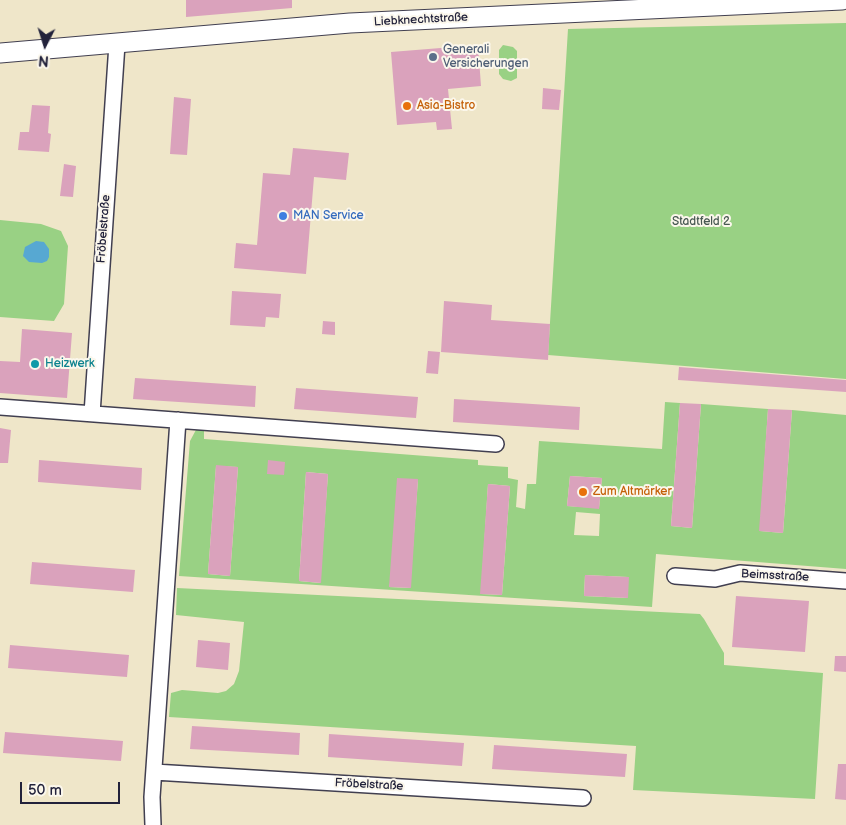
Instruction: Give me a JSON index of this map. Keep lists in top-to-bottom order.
{
  "streets": {
    "street": ["Liebknechtstraße", "Fröbelstraße", "Beimsstraße"]
  },
  "crossings": [
    ["Liebknechtstraße", "Fröbelstraße"]
  ],
  "parks": ["Stadtfeld 2"],
  "places": [
    "Generali Versicherungen",
    "Asia-Bistro",
    "MAN Service",
    "Heizwerk",
    "Zum Altmärker"
  ],
  "scale_bar": "50 m",
  "north": "bottom"
}
